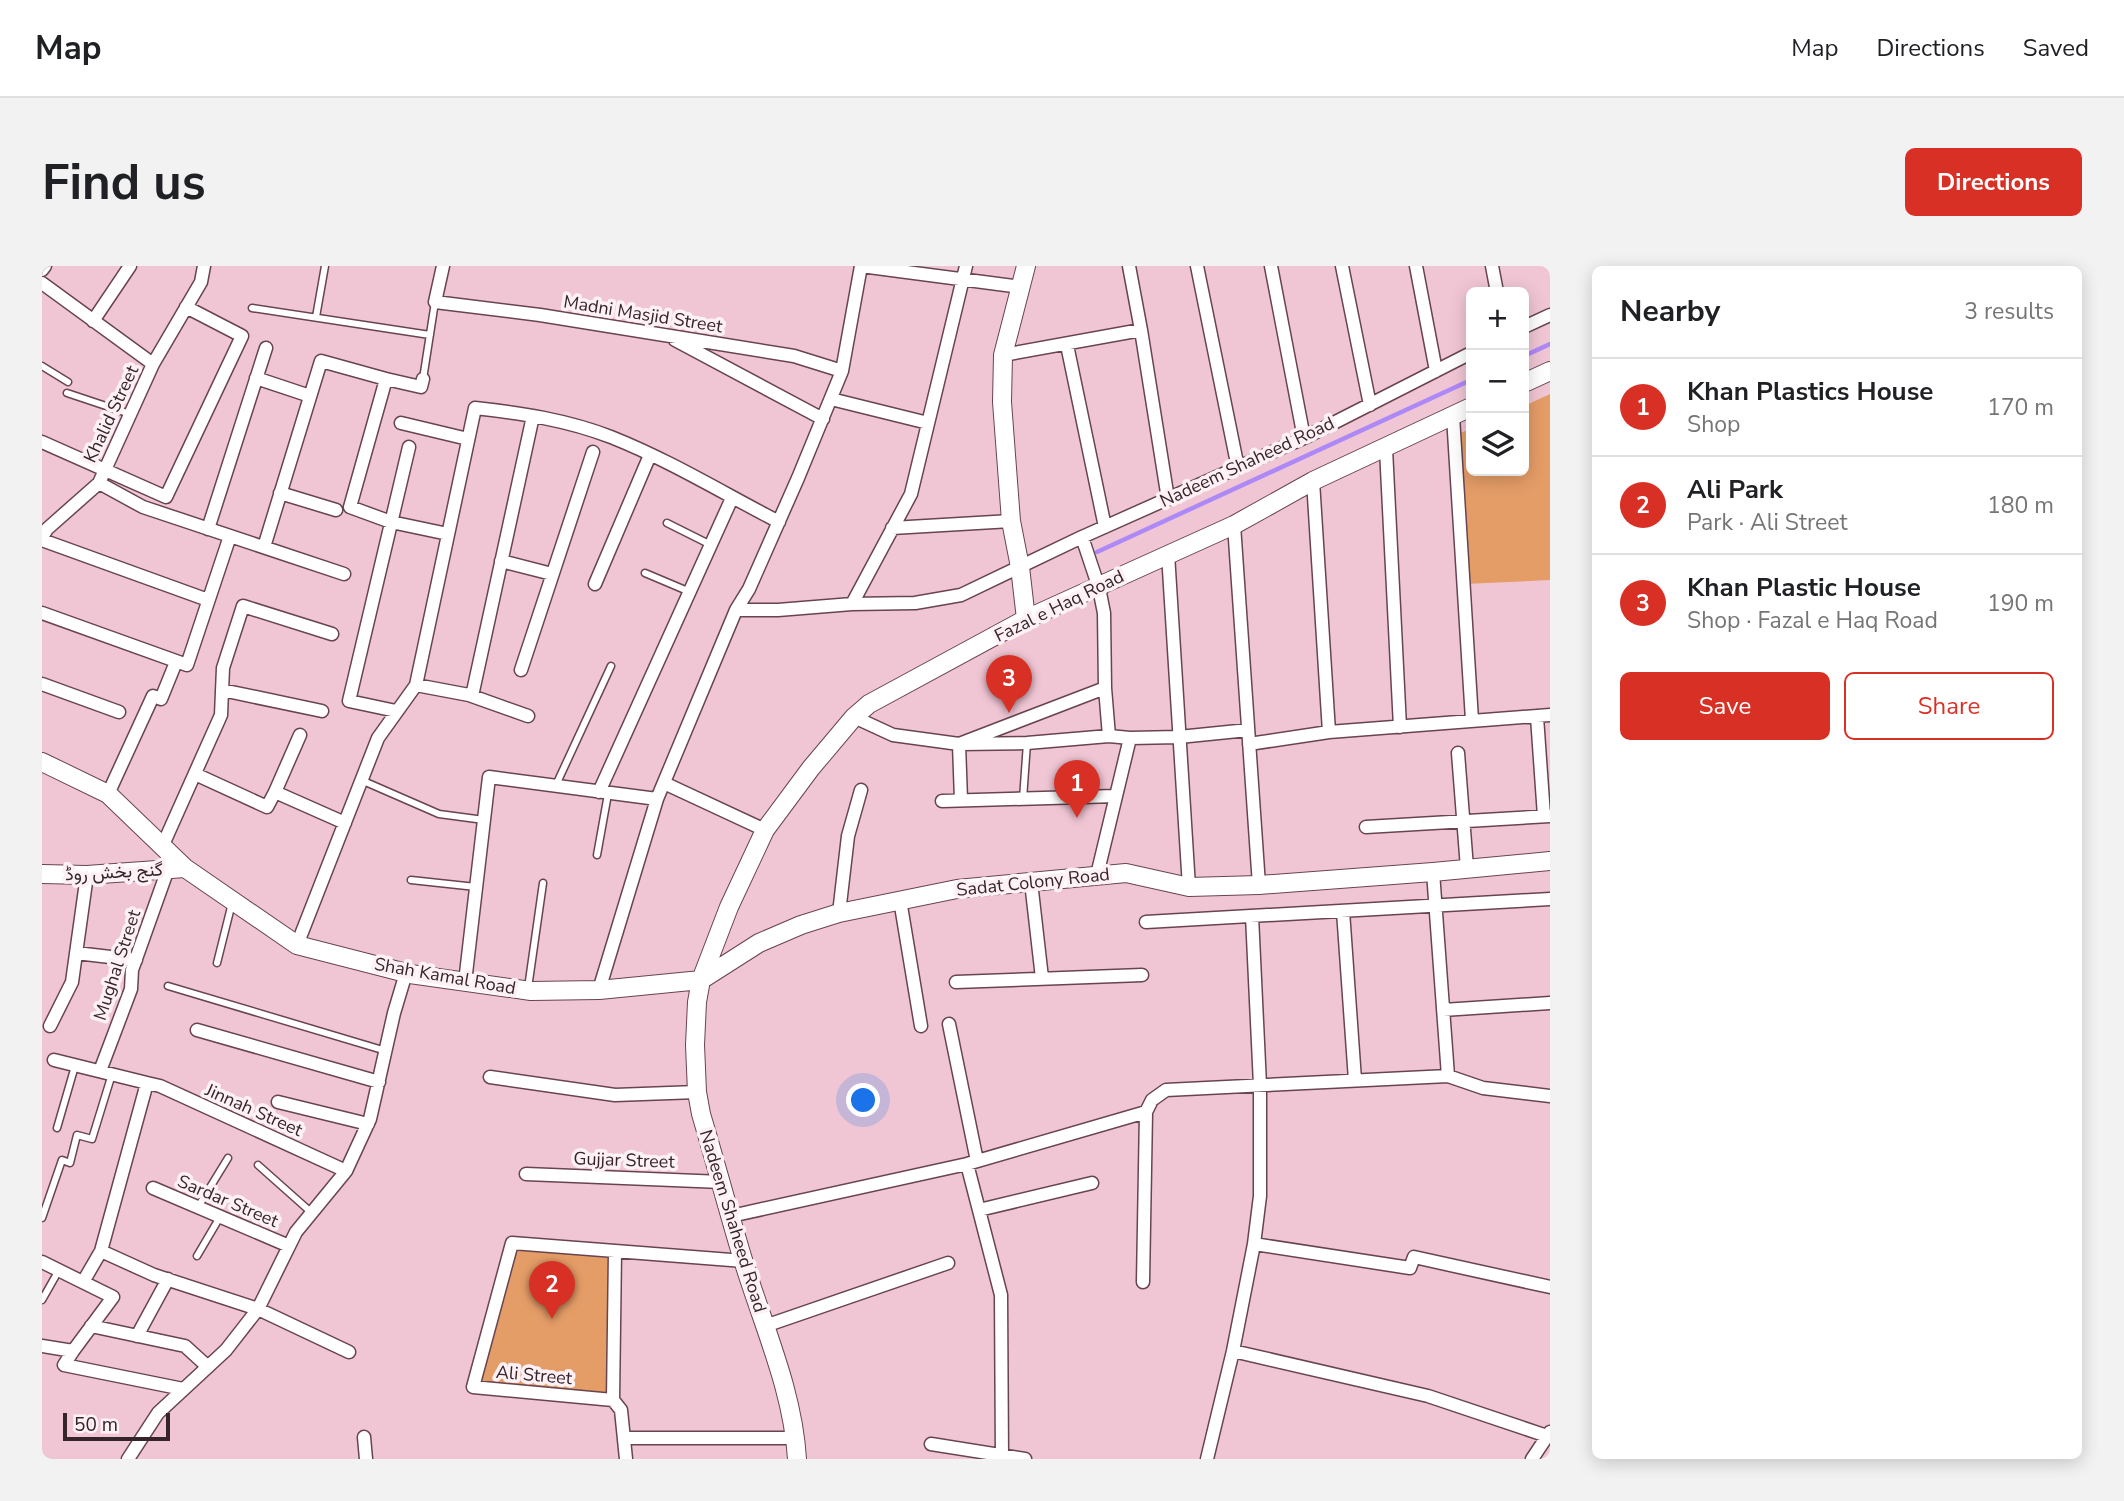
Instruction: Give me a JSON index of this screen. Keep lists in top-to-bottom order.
{
  "streets": {
    "street": [
      "Madni Masjid Street",
      "Khalid Street",
      "Nadeem Shaheed Road",
      "Fazal e Haq Road",
      "گنج بخش روڈ",
      "Sadat Colony Road",
      "Mughal Street",
      "Shah Kamal Road",
      "Jinnah Street",
      "Gujjar Street",
      "Sardar Street",
      "Ali Street"
    ]
  },
  "crossings": [
    ["Nadeem Shaheed Road", "Fazal e Haq Road"],
    ["Nadeem Shaheed Road", "Sadat Colony Road"],
    ["Nadeem Shaheed Road", "Shah Kamal Road"],
    ["Nadeem Shaheed Road", "Gujjar Street"],
    ["Nadeem Shaheed Road", "Ali Street"],
    ["Fazal e Haq Road", "Sadat Colony Road"],
    ["Fazal e Haq Road", "Shah Kamal Road"],
    ["گنج بخش روڈ", "Mughal Street"],
    ["گنج بخش روڈ", "Shah Kamal Road"],
    ["Sadat Colony Road", "Shah Kamal Road"],
    ["Mughal Street", "Shah Kamal Road"],
    ["Mughal Street", "Jinnah Street"]
  ],
  "scale_bar": "50 m",
  "page": {
    "header": "Map",
    "nav": ["Map", "Directions", "Saved"],
    "buttons": [
      "Directions",
      ["Save", "Share"]
    ],
    "title": "Find us",
    "heading": ["Nearby", "3 results"],
    "map_buttons": ["+", "−"],
    "list": [
      {
        "mark": "1",
        "name": "Khan Plastics House",
        "note": "Shop",
        "value": "170 m"
      },
      {
        "mark": "2",
        "name": "Ali Park",
        "note": "Park · Ali Street",
        "value": "180 m"
      },
      {
        "mark": "3",
        "name": "Khan Plastic House",
        "note": "Shop · Fazal e Haq Road",
        "value": "190 m"
      }
    ],
    "pins": ["3", "1", "2"],
    "scale": "50 m"
  }
}
